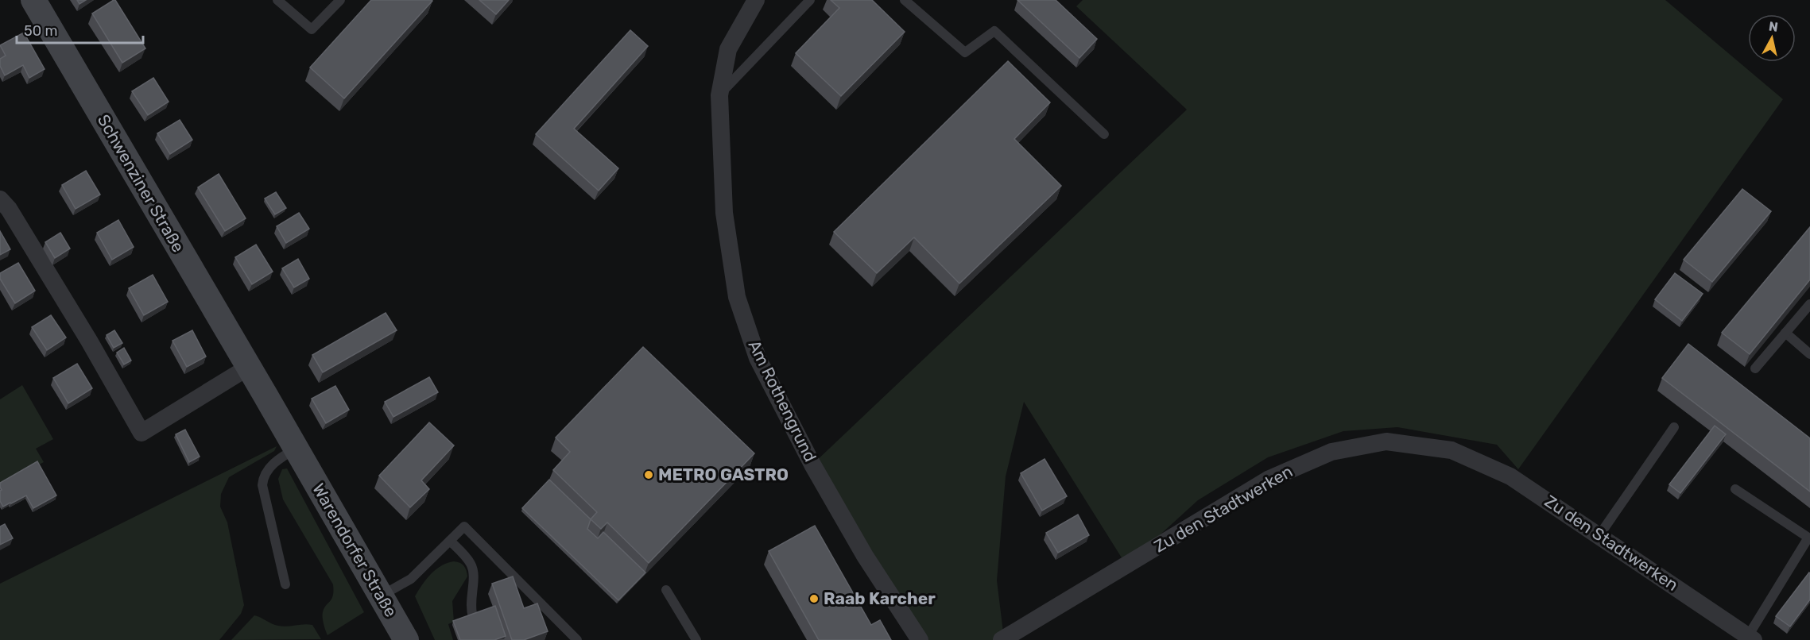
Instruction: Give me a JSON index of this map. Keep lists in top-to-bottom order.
{
  "streets": {
    "main road": ["Schwenziner Straße", "Warendorfer Straße"],
    "street": ["Am Rothengrund", "Zu den Stadtwerken"]
  },
  "crossings": [
    ["Schwenziner Straße", "Warendorfer Straße"]
  ],
  "places": ["METRO GASTRO", "Raab Karcher"],
  "scale_bar": "50 m",
  "north": "top"
}
